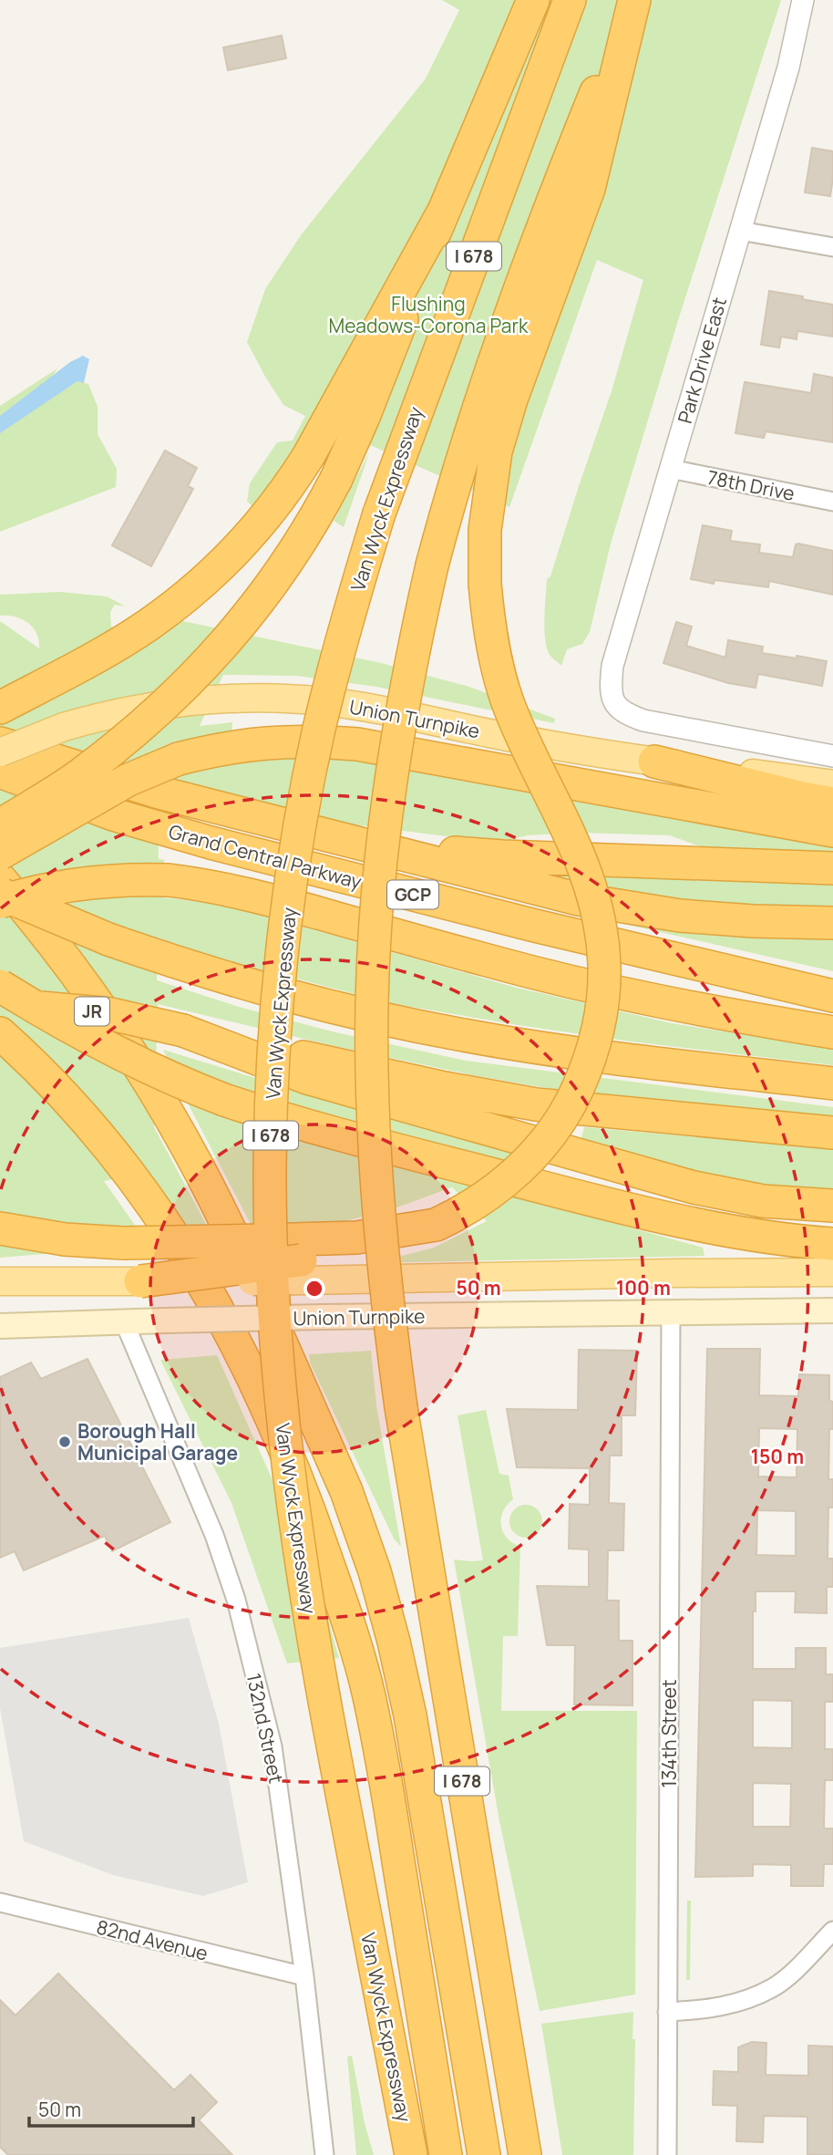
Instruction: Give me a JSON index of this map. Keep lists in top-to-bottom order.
{
  "streets": {
    "highway": [
      "I 678",
      "Van Wyck Expressway",
      "Grand Central Parkway",
      "GCP",
      "JR"
    ],
    "main road": ["Union Turnpike"],
    "street": [
      "Park Drive East",
      "78th Drive",
      "132nd Street",
      "134th Street",
      "82nd Avenue"
    ]
  },
  "crossings": [
    ["Park Drive East", "78th Drive"],
    ["Union Turnpike", "132nd Street"],
    ["Union Turnpike", "134th Street"],
    ["132nd Street", "82nd Avenue"]
  ],
  "parks": ["Flushing Meadows-Corona Park"],
  "places": ["Borough Hall Municipal Garage"],
  "scale_bar": "50 m",
  "rings": ["50 m", "100 m", "150 m"]
}
